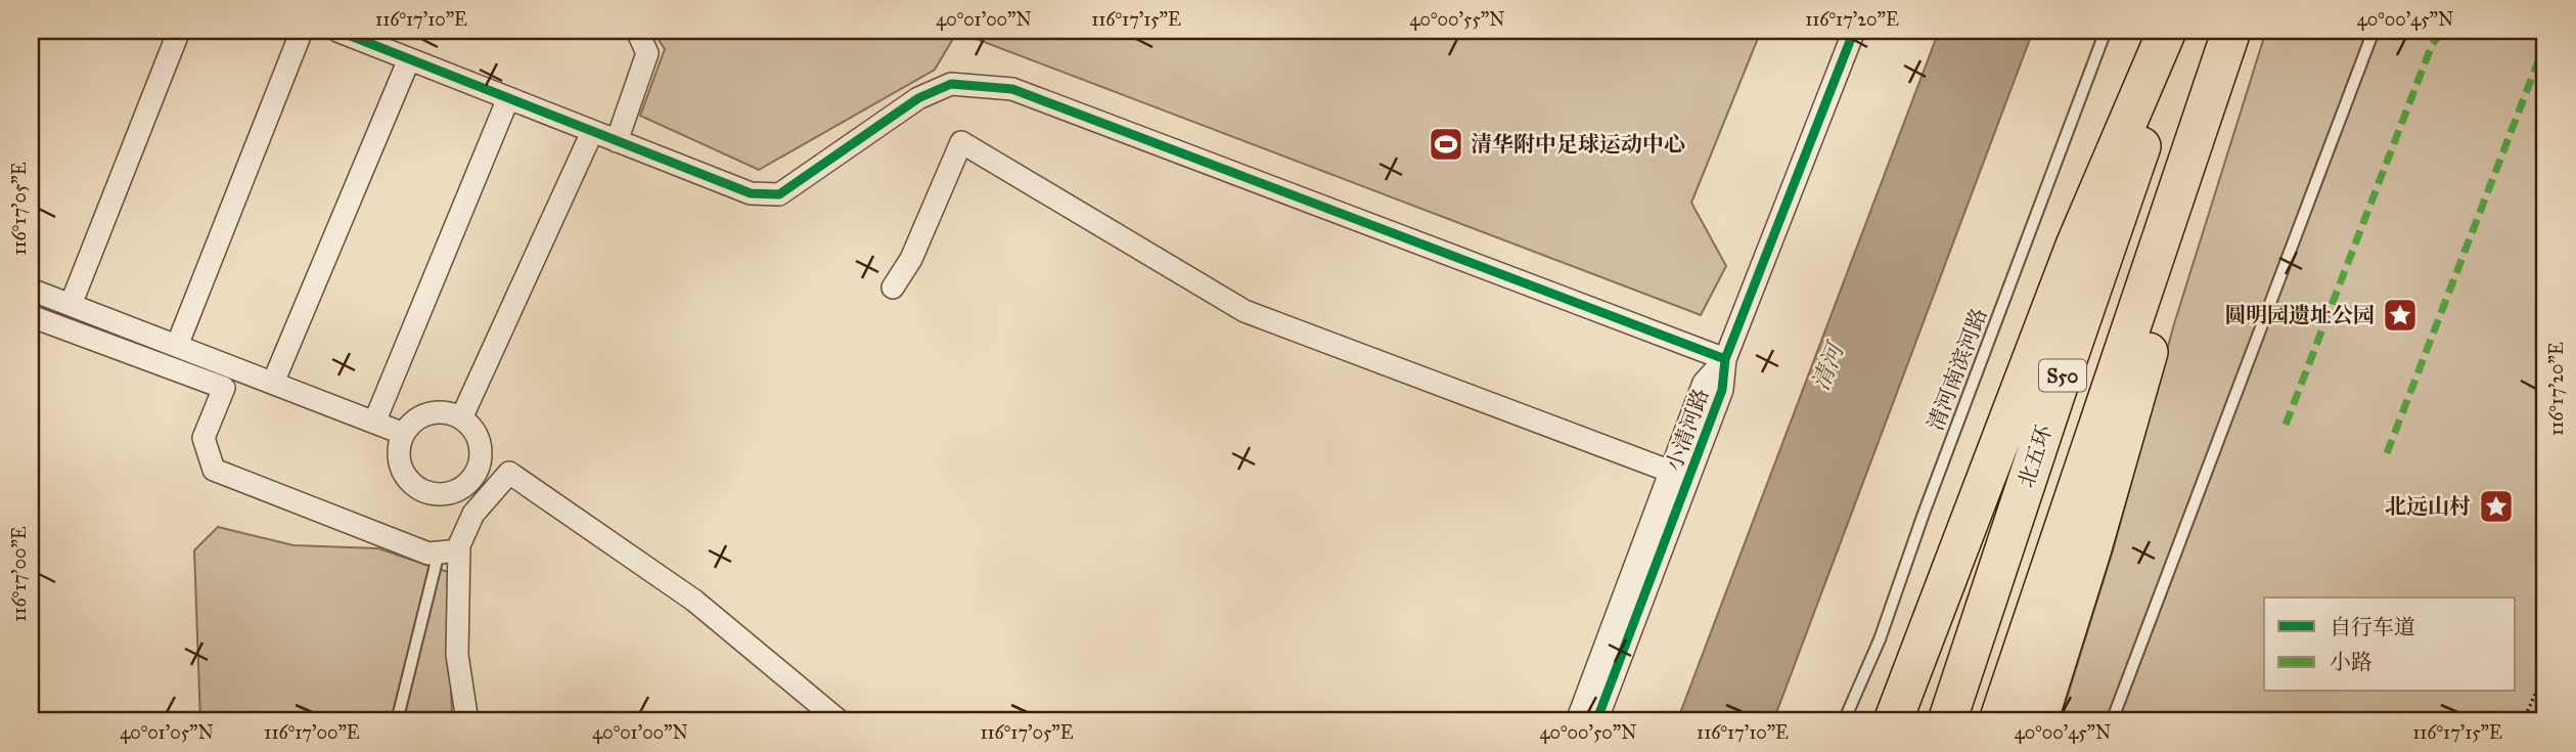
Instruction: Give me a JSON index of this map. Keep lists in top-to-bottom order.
{
  "streets": {
    "highway": ["S50", "北五环"],
    "street": ["小清河路"],
    "lane": ["清河南滨河路"]
  },
  "water": ["清河"],
  "places": {
    "sports": ["清华附中足球运动中心"],
    "place": ["圆明园遗址公园", "北远山村"]
  },
  "legend": ["自行车道", "小路"],
  "coordinates": [
    "116°17'10\"E",
    "40°01'00\"N",
    "116°17'15\"E",
    "40°00'55\"N",
    "116°17'20\"E",
    "40°00'45\"N",
    "116°17'05\"E",
    "116°17'00\"E",
    "40°01'05\"N",
    "40°00'50\"N"
  ]
}
